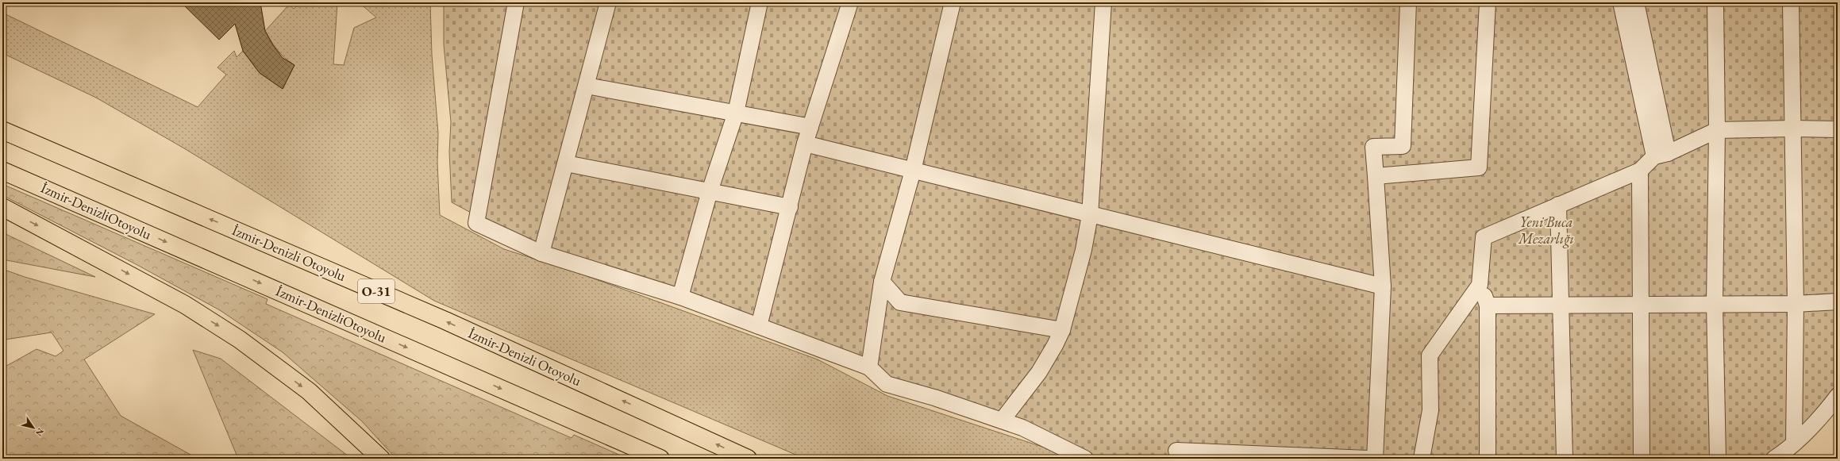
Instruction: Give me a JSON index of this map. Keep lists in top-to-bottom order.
{
  "streets": {
    "highway": ["İzmir-DenizliOtoyolu", "İzmir-Denizli Otoyolu", "O-31"]
  },
  "parks": ["Yeni Buca Mezarlığı"],
  "north": "bottom right"
}
